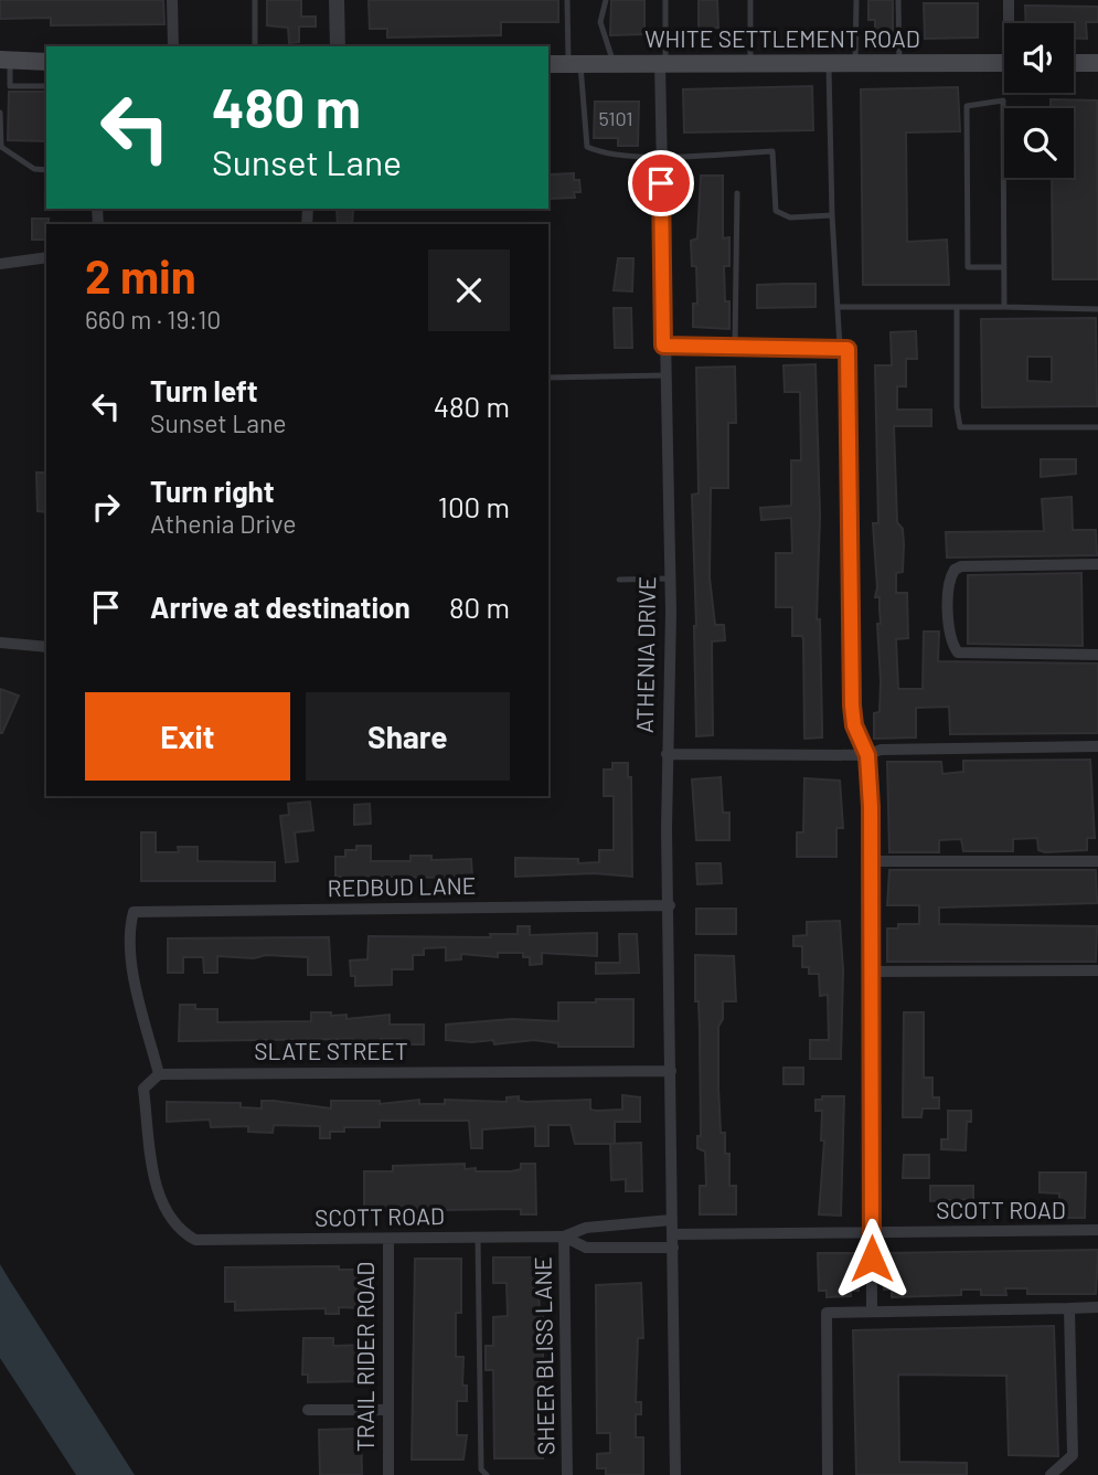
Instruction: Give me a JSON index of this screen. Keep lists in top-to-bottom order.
{
  "streets": {
    "main road": ["WHITE SETTLEMENT ROAD"],
    "street": [
      "ATHENIA DRIVE",
      "REDBUD LANE",
      "SLATE STREET",
      "SCOTT ROAD",
      "SHEER BLISS LANE",
      "TRAIL RIDER ROAD"
    ]
  },
  "crossings": [
    ["WHITE SETTLEMENT ROAD", "ATHENIA DRIVE"],
    ["ATHENIA DRIVE", "REDBUD LANE"],
    ["ATHENIA DRIVE", "SLATE STREET"],
    ["ATHENIA DRIVE", "SCOTT ROAD"],
    ["REDBUD LANE", "SLATE STREET"],
    ["REDBUD LANE", "SCOTT ROAD"],
    ["SLATE STREET", "SCOTT ROAD"],
    ["SCOTT ROAD", "SHEER BLISS LANE"],
    ["SCOTT ROAD", "TRAIL RIDER ROAD"]
  ],
  "house_numbers": ["5101"],
  "page": {
    "turn": ["480 m", "Sunset Lane"],
    "heading": ["2 min", "660 m · 19:10"],
    "list": [
      {
        "name": "Turn left",
        "note": "Sunset Lane",
        "value": "480 m"
      },
      {
        "name": "Turn right",
        "note": "Athenia Drive",
        "value": "100 m"
      },
      {
        "name": "Arrive at destination",
        "value": "80 m"
      }
    ],
    "buttons": ["Exit", "Share"]
  }
}
